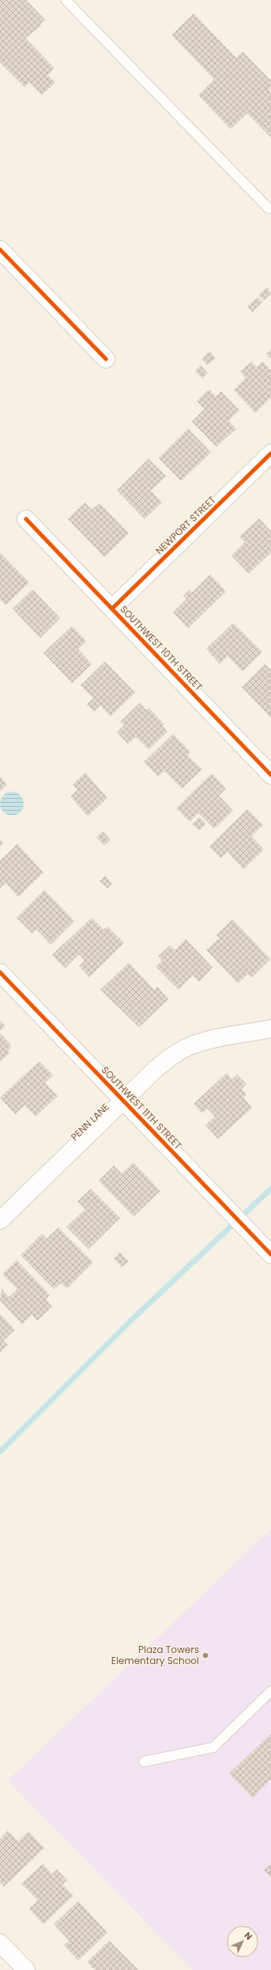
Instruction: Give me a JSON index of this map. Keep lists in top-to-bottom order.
{
  "streets": {
    "street": [
      "NEWPORT STREET",
      "SOUTHWEST 10TH STREET",
      "SOUTHWEST 11TH STREET",
      "PENN LANE"
    ]
  },
  "crossings": [
    ["NEWPORT STREET", "SOUTHWEST 10TH STREET"],
    ["SOUTHWEST 11TH STREET", "PENN LANE"]
  ],
  "places": ["Plaza Towers Elementary School"],
  "north": "top right"
}
